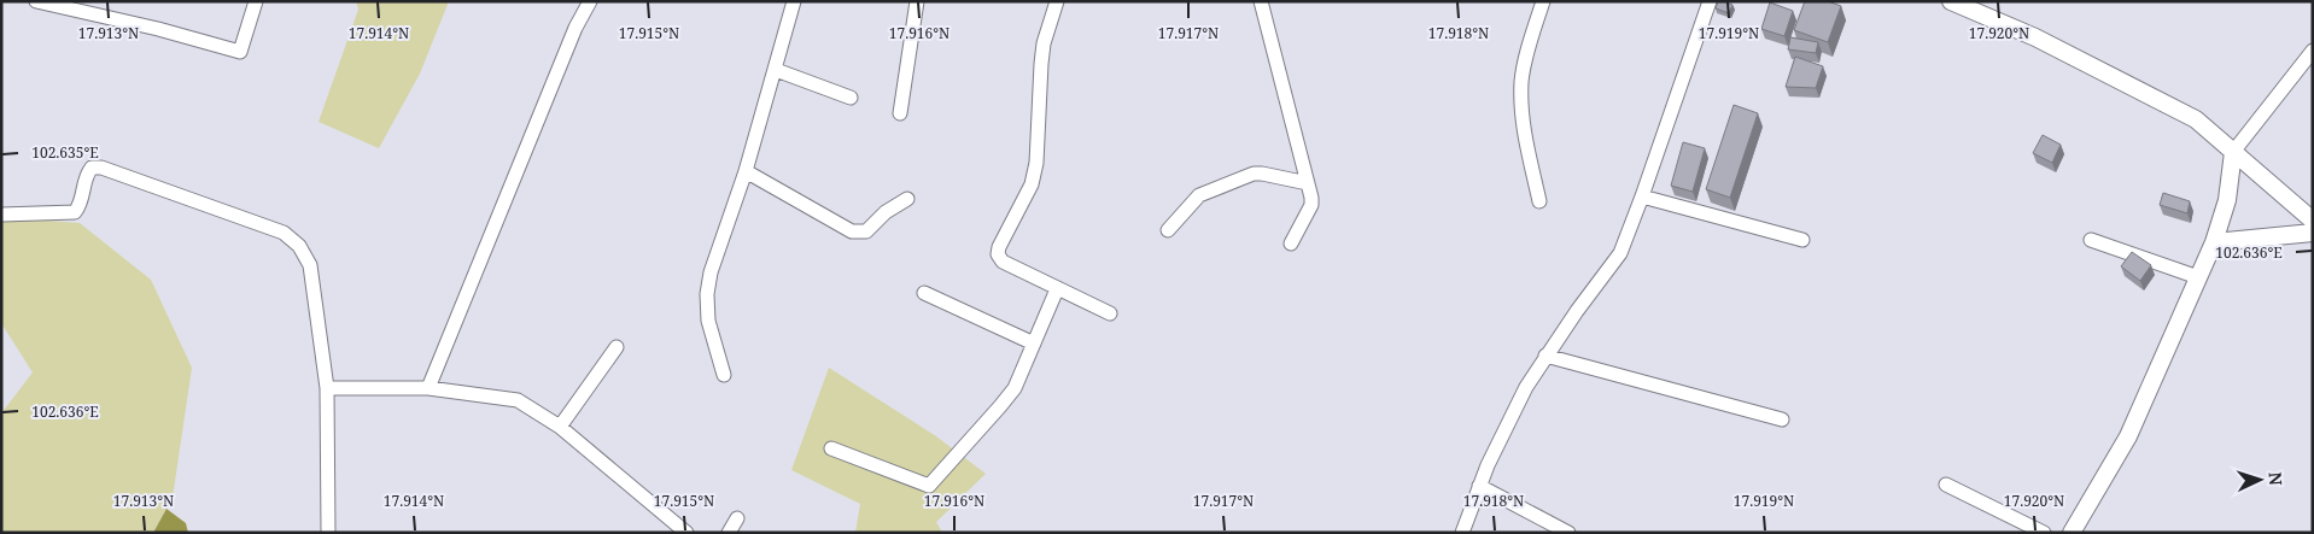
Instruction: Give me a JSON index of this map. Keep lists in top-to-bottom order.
{
  "north": "right",
  "coordinates": [
    "17.913°N",
    "17.914°N",
    "17.915°N",
    "17.916°N",
    "17.917°N",
    "17.918°N",
    "17.919°N",
    "17.920°N",
    "102.635°E",
    "102.636°E"
  ]
}
